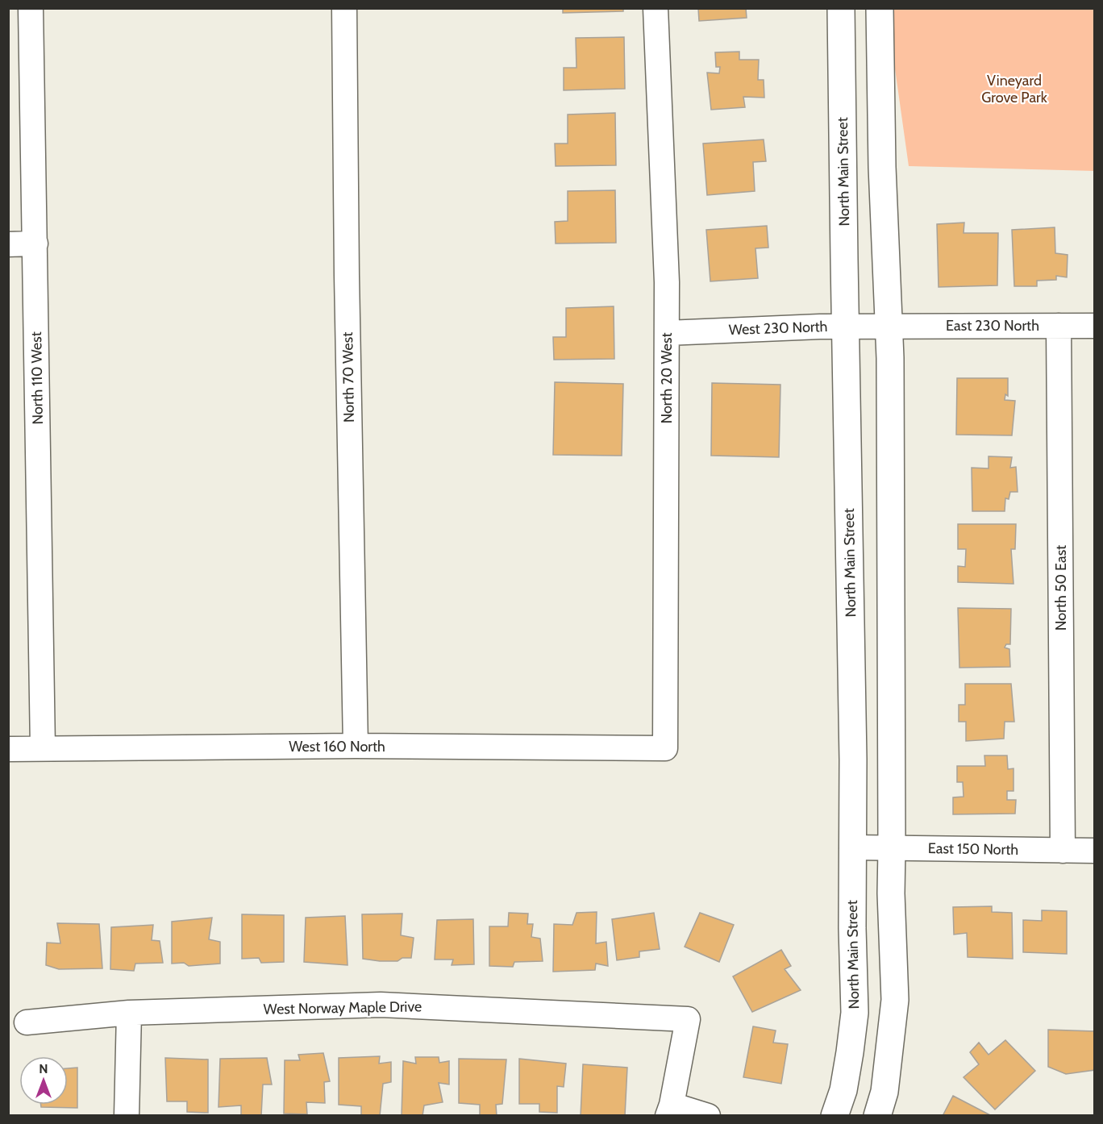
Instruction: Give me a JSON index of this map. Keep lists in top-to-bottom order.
{
  "streets": {
    "main road": ["North Main Street"],
    "street": [
      "East 230 North",
      "West 230 North",
      "North 70 West",
      "North 110 West",
      "North 20 West",
      "North 50 East",
      "West 160 North",
      "East 150 North",
      "West Norway Maple Drive"
    ]
  },
  "crossings": [
    ["North Main Street", "West 230 North"],
    ["North Main Street", "East 150 North"],
    ["East 230 North", "West 230 North"],
    ["East 230 North", "North 50 East"],
    ["West 230 North", "North 20 West"],
    ["North 70 West", "West 160 North"],
    ["North 110 West", "West 160 North"],
    ["North 20 West", "West 160 North"],
    ["North 50 East", "East 150 North"]
  ],
  "parks": ["Vineyard Grove Park"],
  "north": "top"
}
